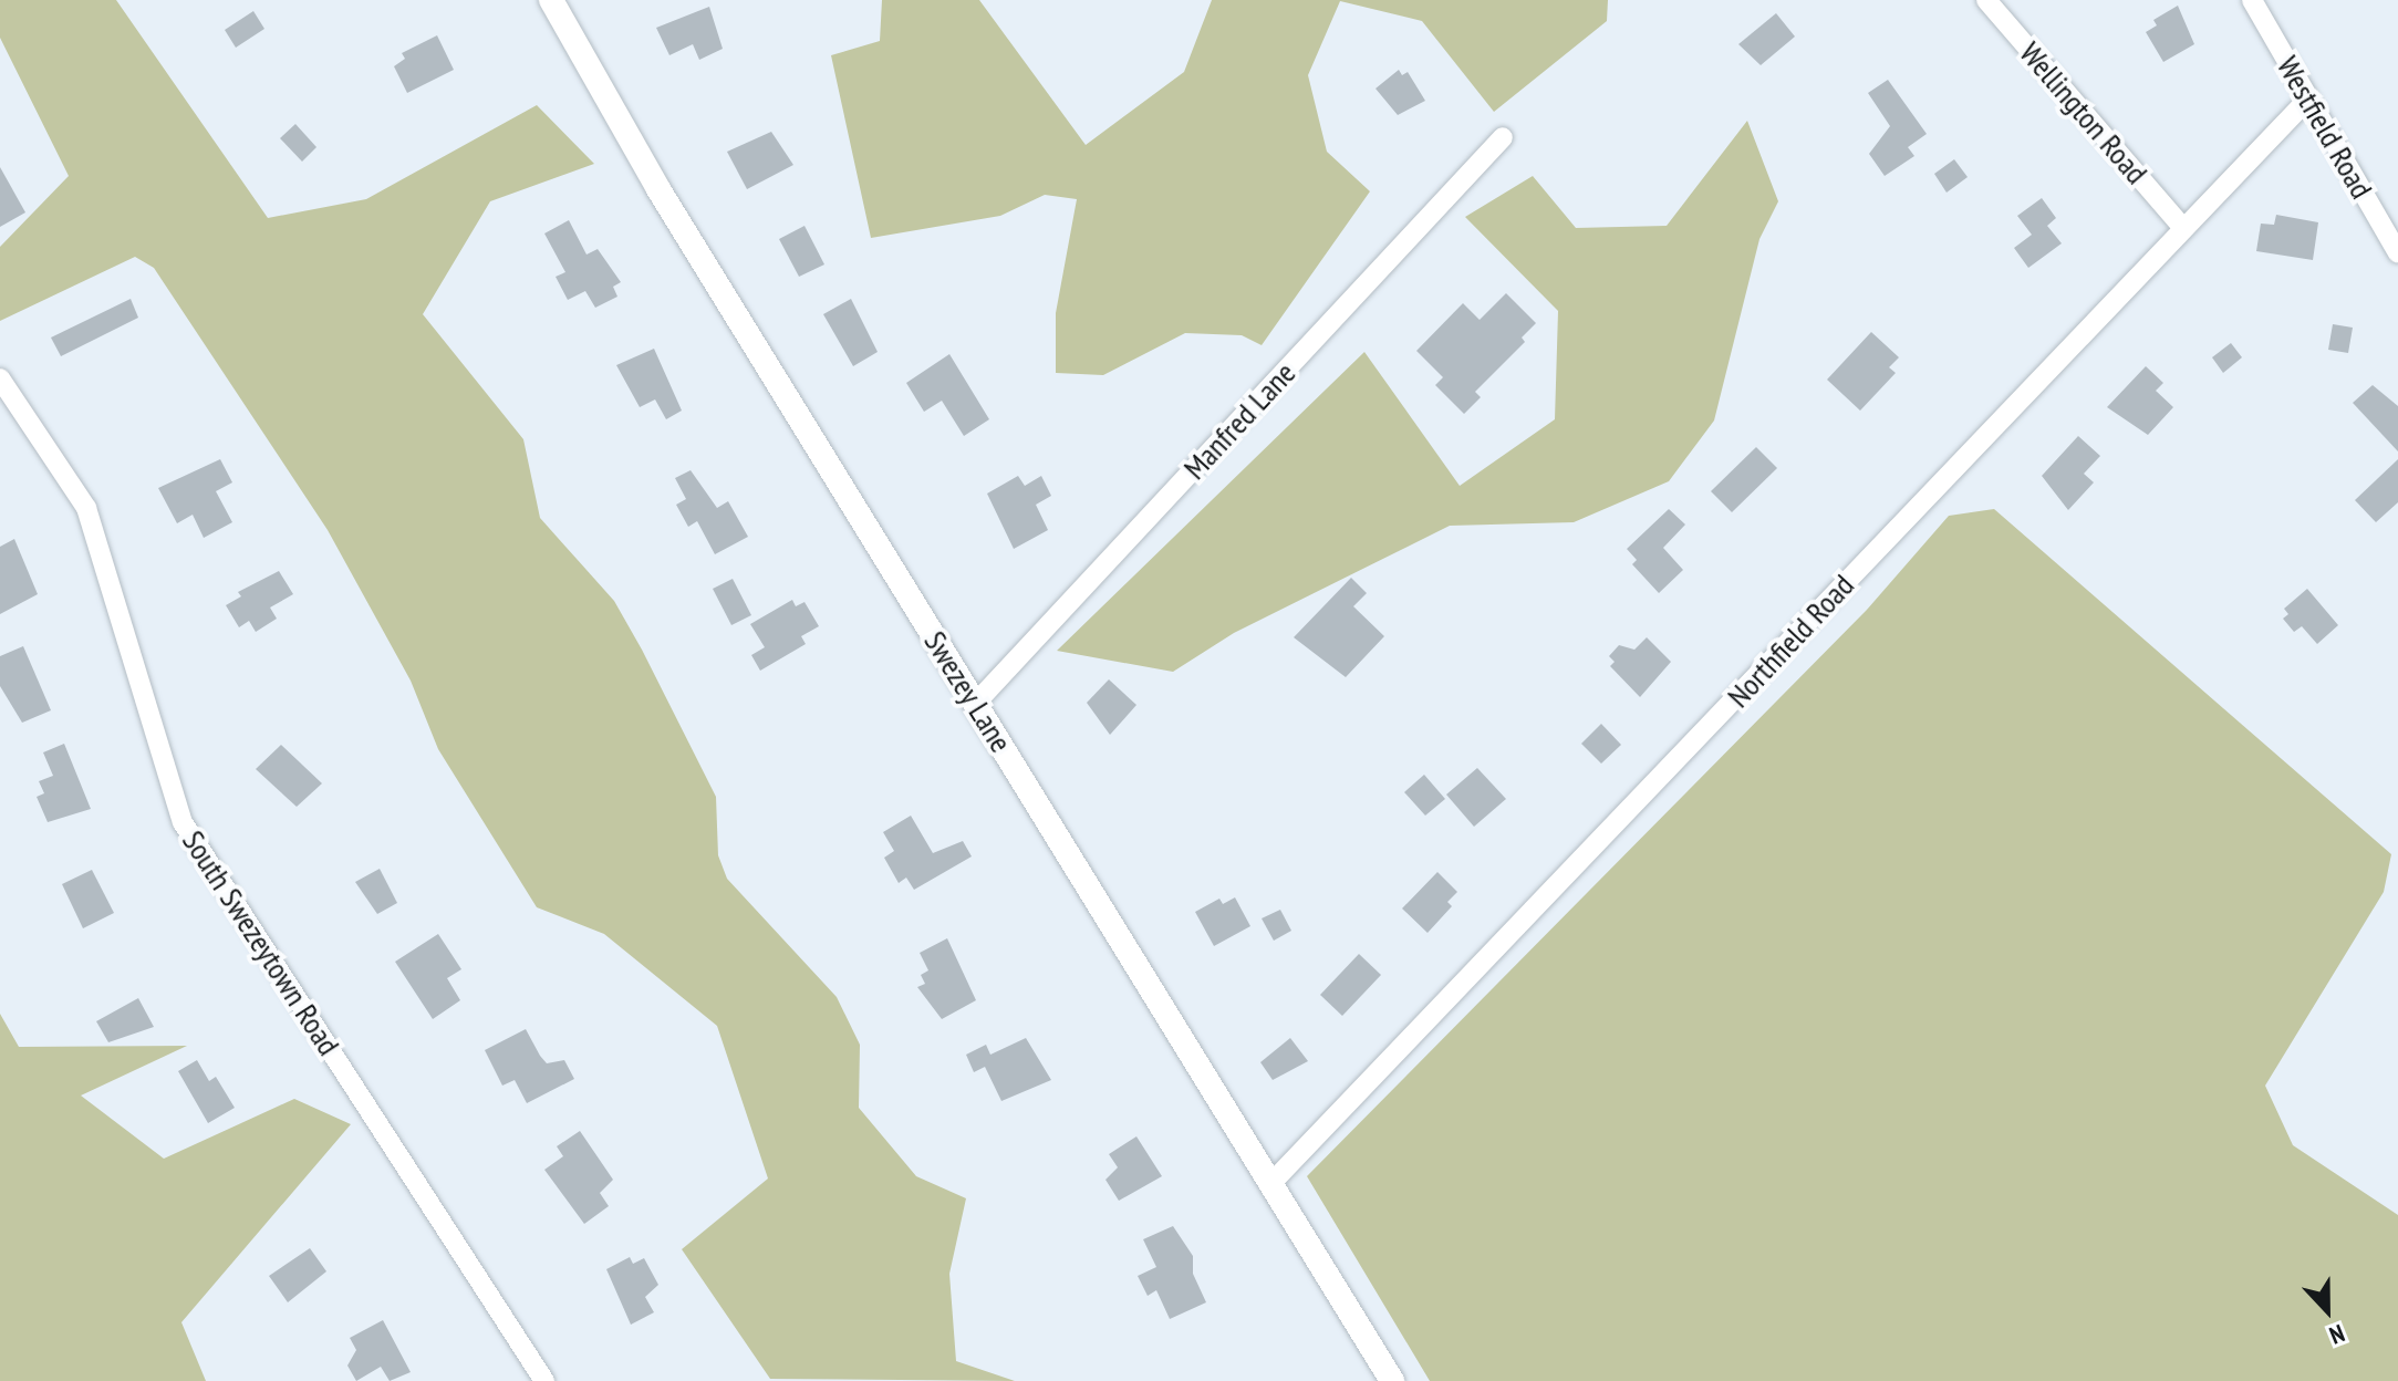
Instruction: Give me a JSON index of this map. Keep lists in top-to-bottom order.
{
  "streets": {
    "street": [
      "Wellington Road",
      "Westfield Road",
      "Manfred Lane",
      "Northfield Road",
      "Swezey Lane",
      "South Swezeytown Road"
    ]
  },
  "crossings": [
    ["Wellington Road", "Northfield Road"],
    ["Westfield Road", "Northfield Road"],
    ["Manfred Lane", "Swezey Lane"],
    ["Northfield Road", "Swezey Lane"]
  ],
  "north": "bottom"
}
